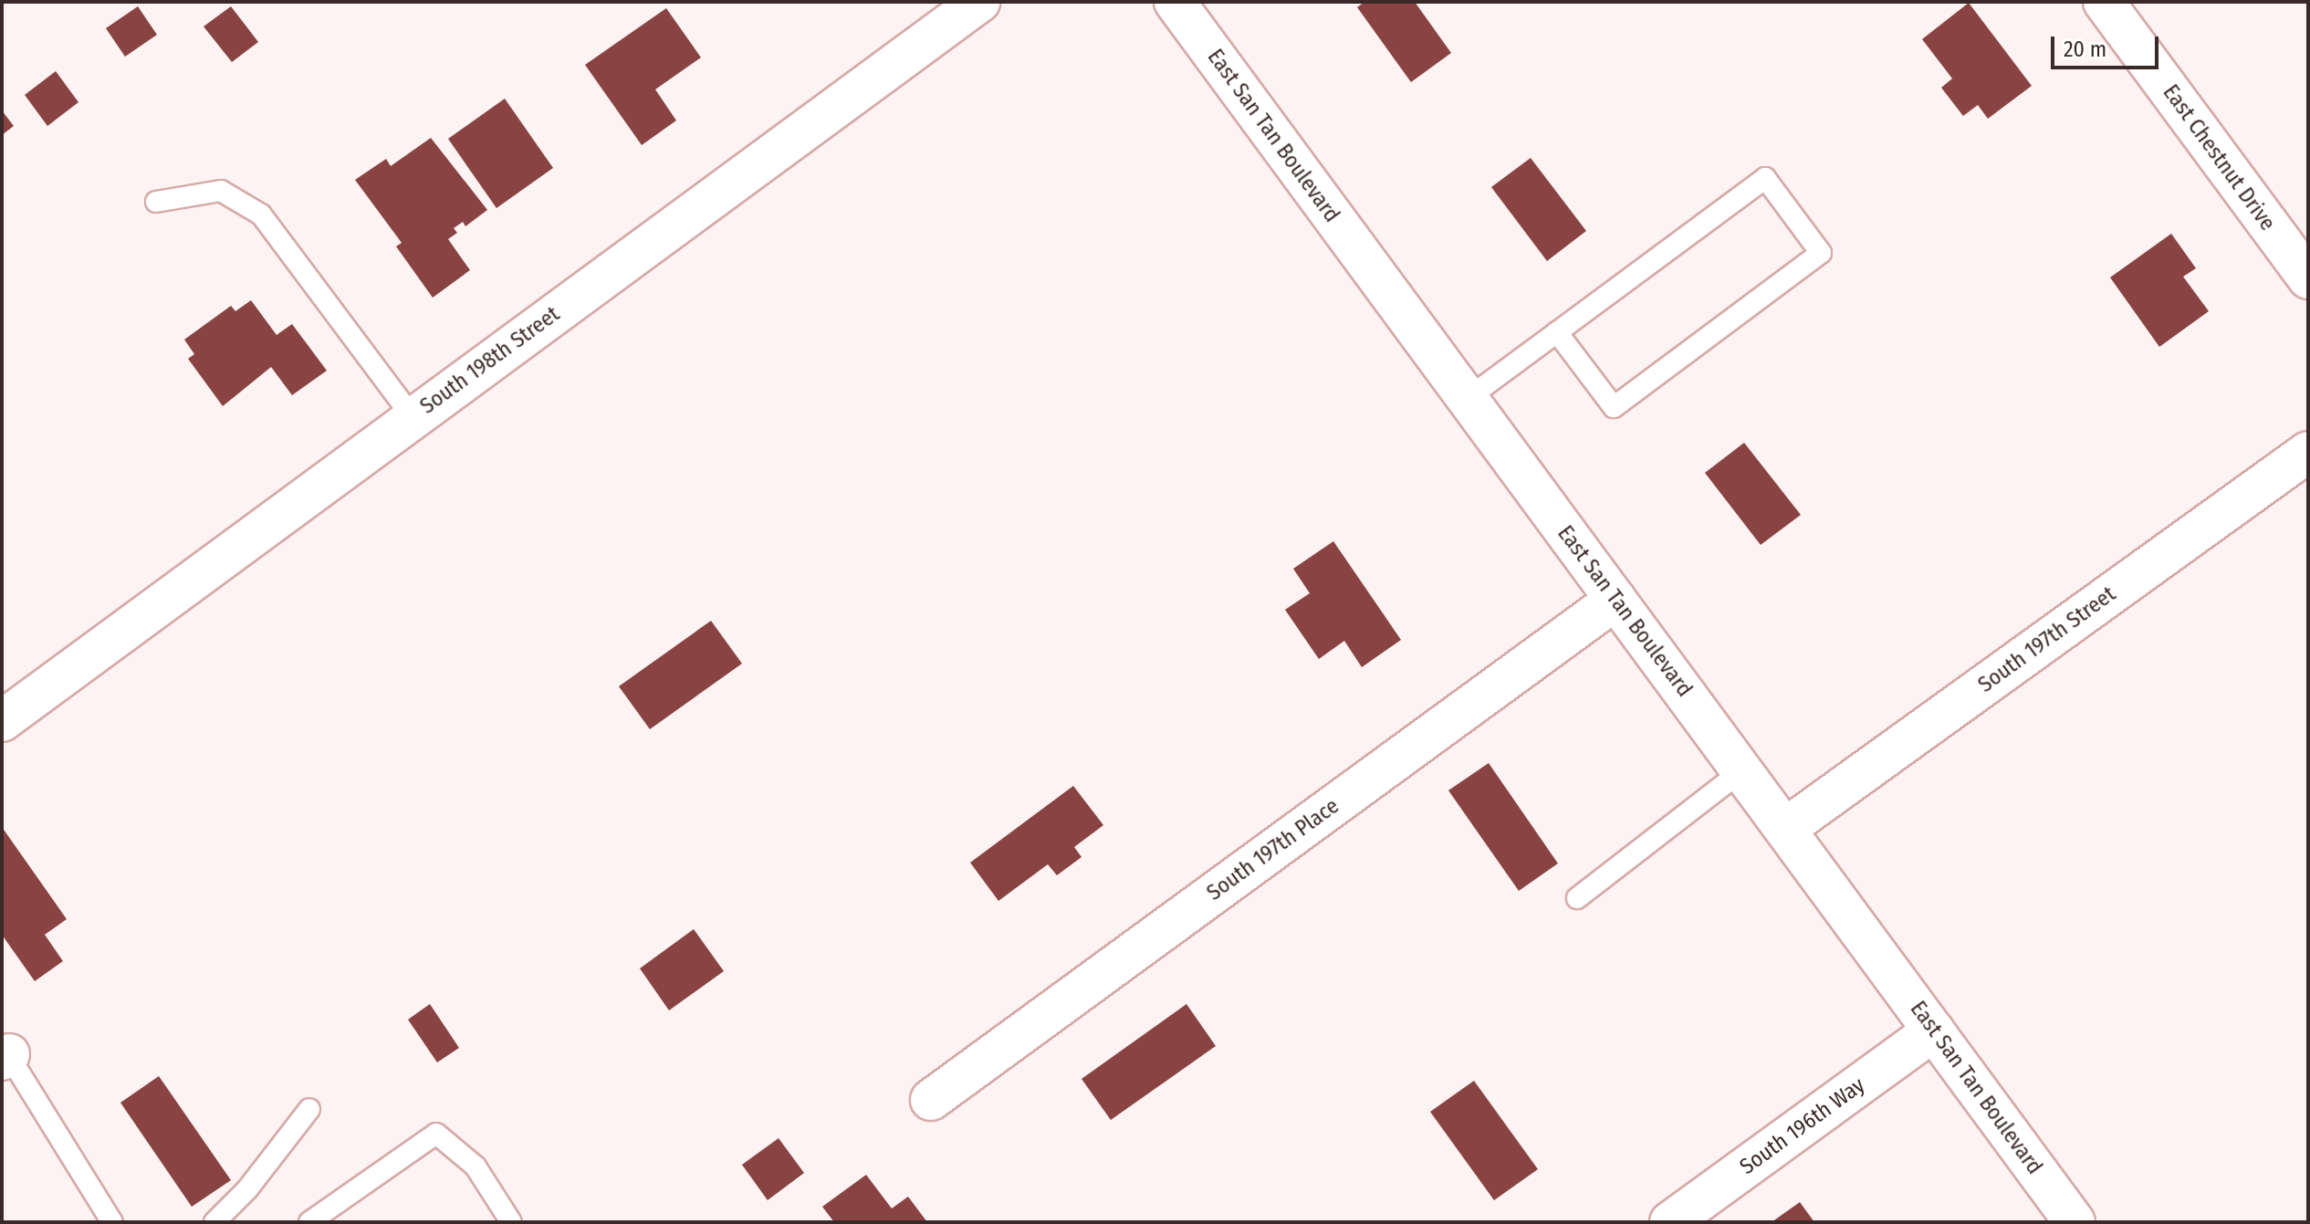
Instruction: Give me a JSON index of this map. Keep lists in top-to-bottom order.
{
  "streets": {
    "street": [
      "East San Tan Boulevard",
      "East Chestnut Drive",
      "South 198th Street",
      "South 197th Street",
      "South 197th Place",
      "South 196th Way"
    ]
  },
  "crossings": [
    ["East San Tan Boulevard", "South 197th Street"],
    ["East San Tan Boulevard", "South 197th Place"],
    ["East San Tan Boulevard", "South 196th Way"]
  ],
  "scale_bar": "20 m"
}
